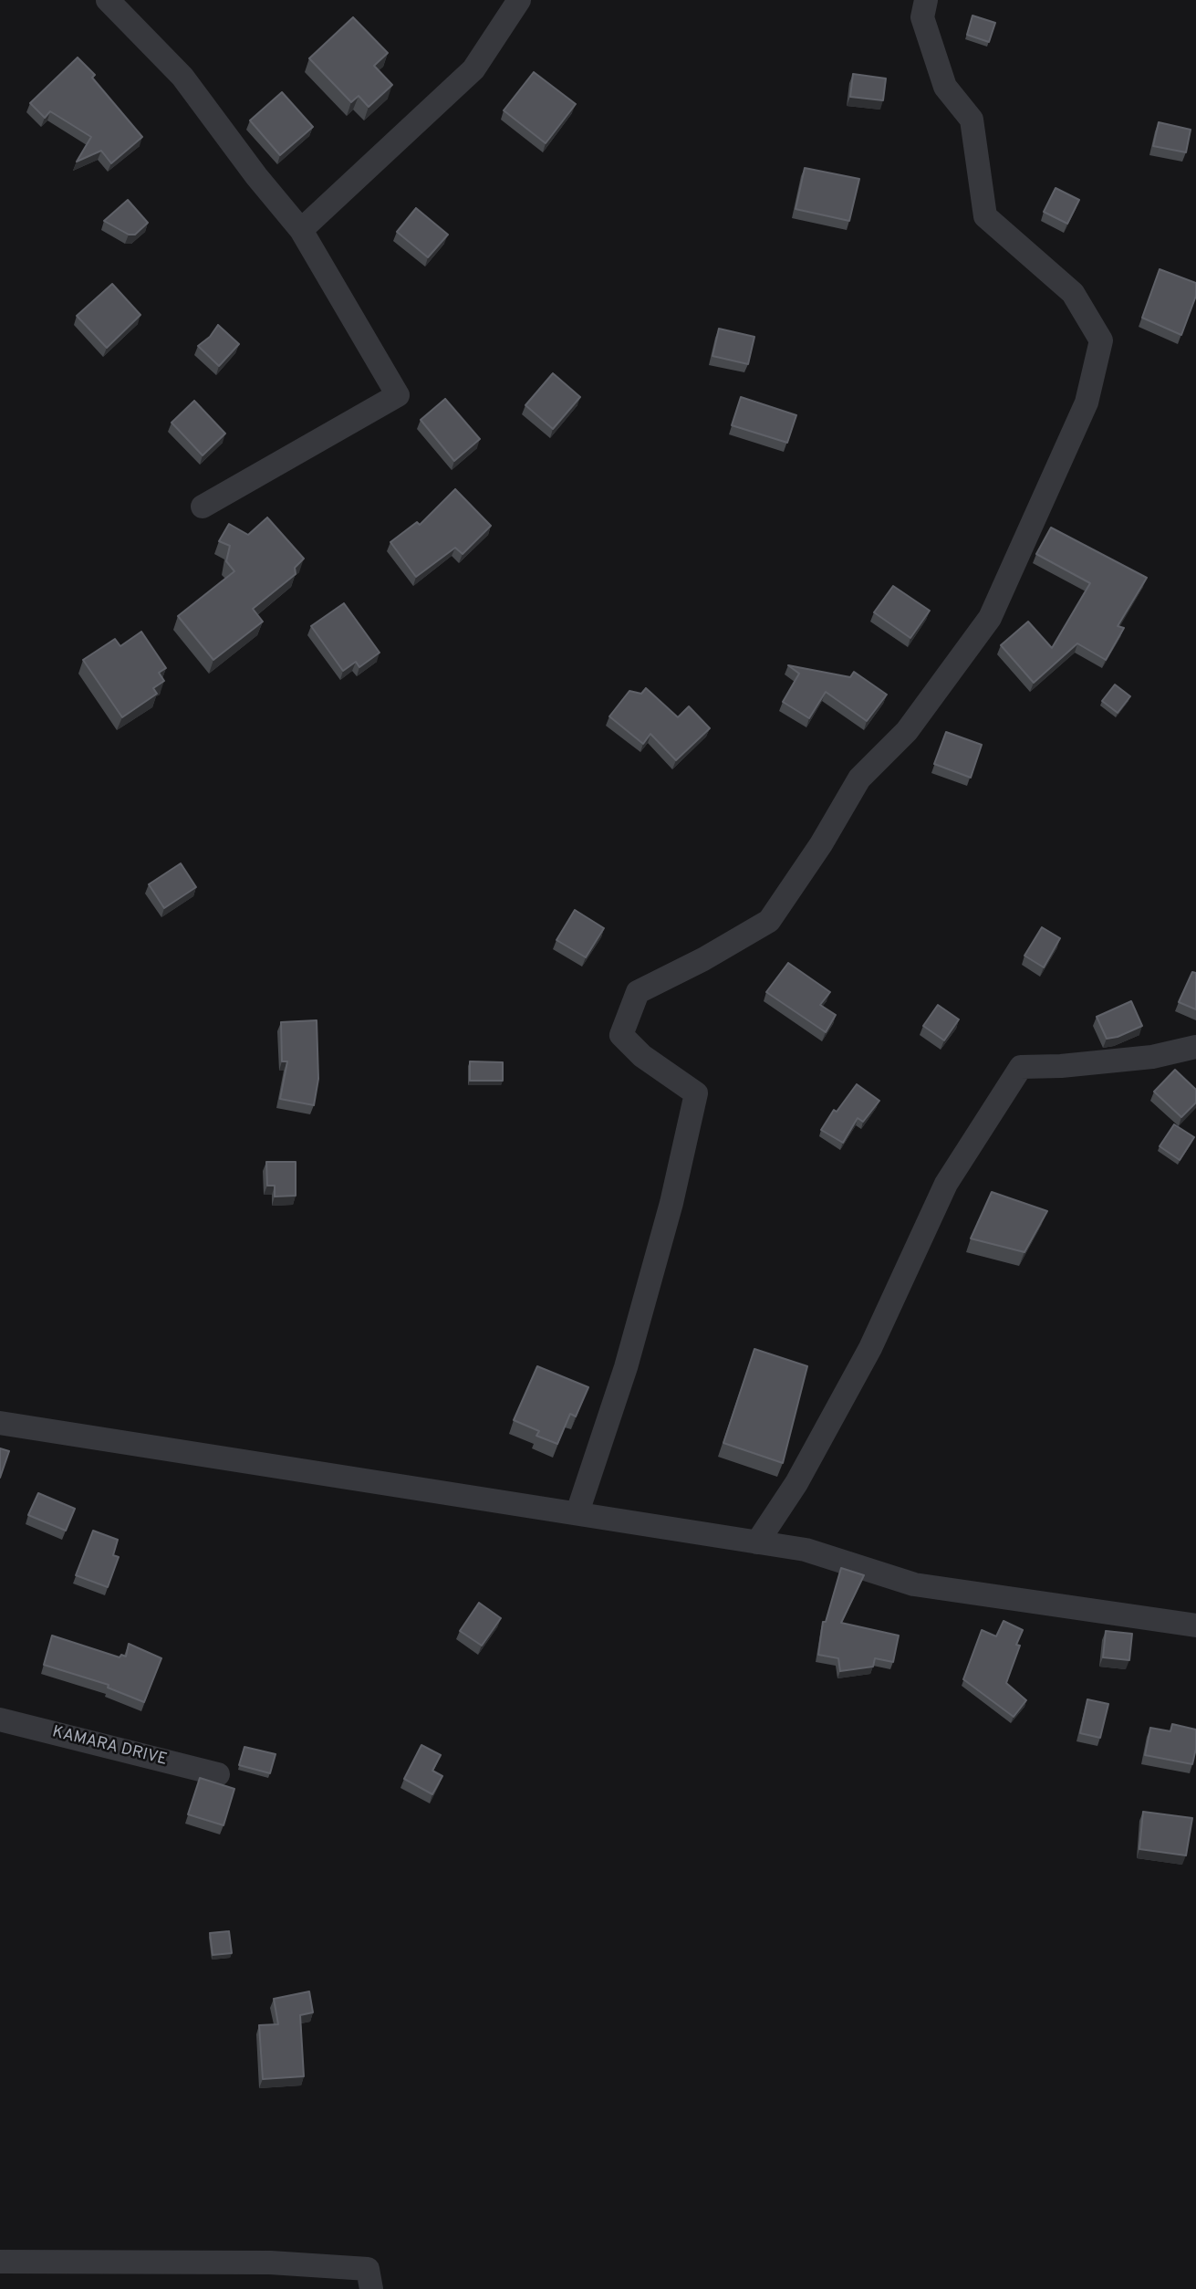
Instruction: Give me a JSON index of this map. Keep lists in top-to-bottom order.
{
  "streets": {
    "street": ["KAMARA DRIVE"]
  }
}
